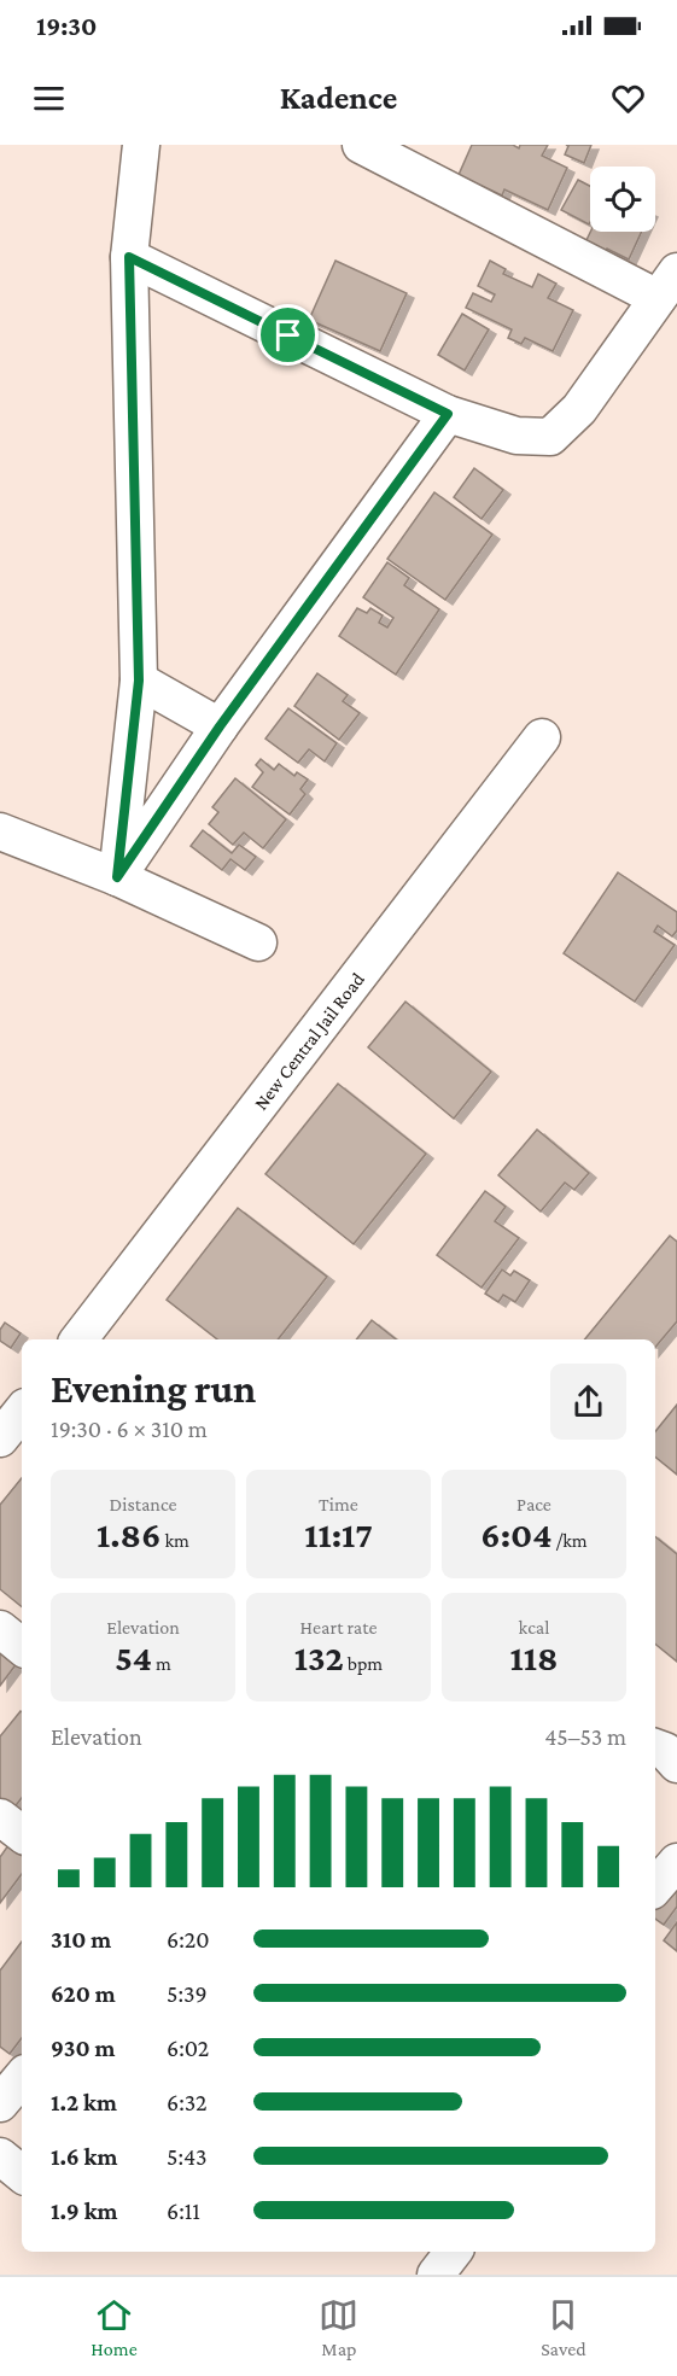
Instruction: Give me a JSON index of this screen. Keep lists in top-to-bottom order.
{
  "streets": {
    "street": ["New Central Jail Road"]
  },
  "page": {
    "status": "19:30",
    "header": "Kadence",
    "heading": ["Evening run", "19:30 · 6 × 310 m"],
    "stats": [
      ["Distance", "1.86 km"],
      ["Time", "11:17"],
      ["Pace", "6:04 /km"],
      ["Elevation", "54 m"],
      ["Heart rate", "132 bpm"],
      ["kcal", "118"]
    ],
    "chart": ["Elevation", "45–53 m"],
    "list": [
      {
        "name": "310 m",
        "note": "6:20"
      },
      {
        "name": "620 m",
        "note": "5:39"
      },
      {
        "name": "930 m",
        "note": "6:02"
      },
      {
        "name": "1.2 km",
        "note": "6:32"
      },
      {
        "name": "1.6 km",
        "note": "5:43"
      },
      {
        "name": "1.9 km",
        "note": "6:11"
      }
    ],
    "tabs": ["Home", "Map", "Saved"]
  }
}
